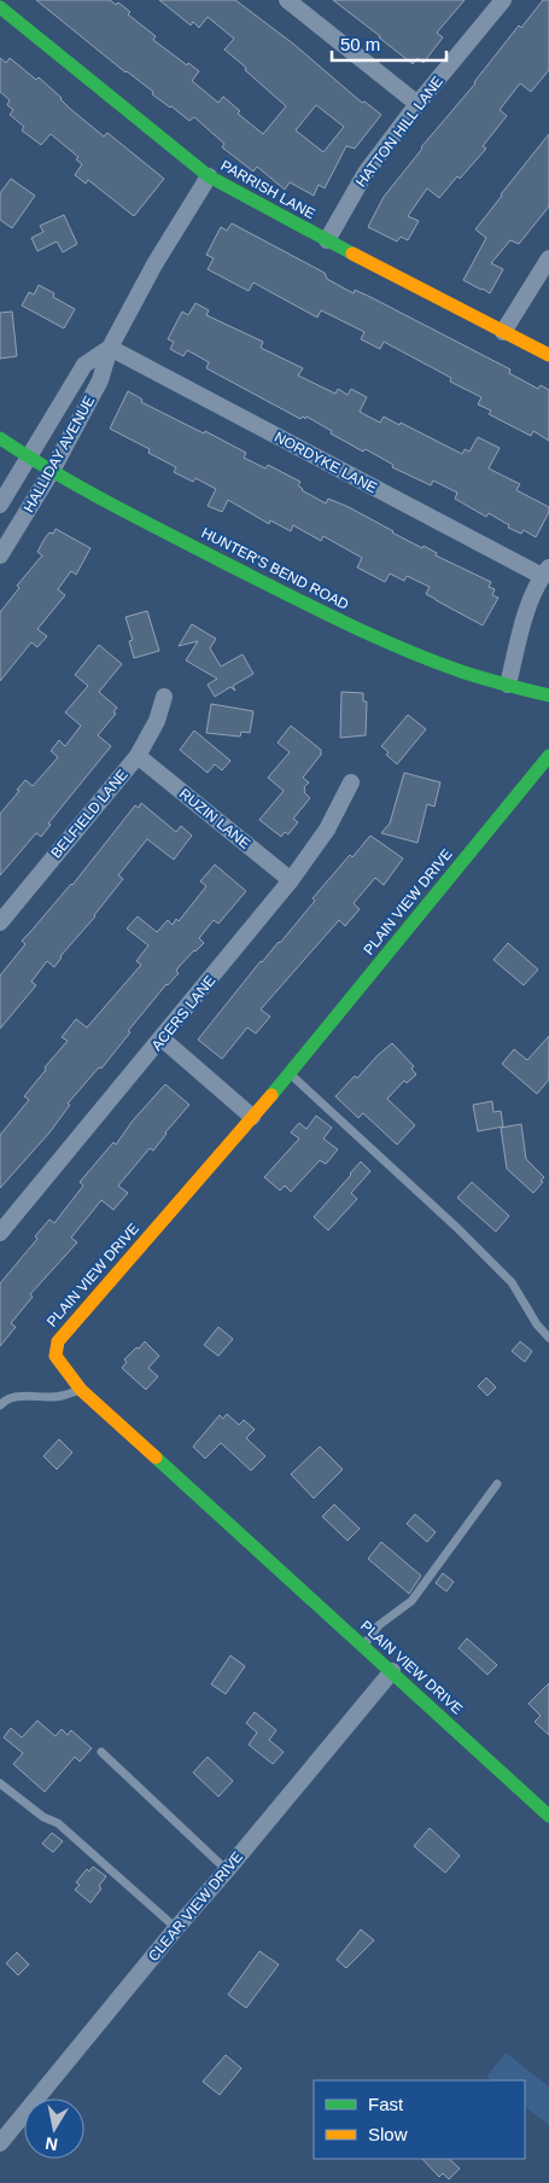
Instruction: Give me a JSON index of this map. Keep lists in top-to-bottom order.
{
  "streets": {
    "street": [
      "HATTON HILL LANE",
      "PARRISH LANE",
      "HALLIDAY AVENUE",
      "NORDYKE LANE",
      "HUNTER'S BEND ROAD",
      "BELFIELD LANE",
      "RUZIN LANE",
      "PLAIN VIEW DRIVE",
      "ACERS LANE",
      "CLEAR VIEW DRIVE"
    ]
  },
  "crossings": [
    ["HATTON HILL LANE", "PARRISH LANE"],
    ["PARRISH LANE", "HALLIDAY AVENUE"],
    ["HALLIDAY AVENUE", "NORDYKE LANE"],
    ["HALLIDAY AVENUE", "HUNTER'S BEND ROAD"],
    ["BELFIELD LANE", "RUZIN LANE"],
    ["RUZIN LANE", "ACERS LANE"],
    ["PLAIN VIEW DRIVE", "CLEAR VIEW DRIVE"]
  ],
  "legend": ["Fast", "Slow"],
  "scale_bar": "50 m",
  "north": "bottom"
}
